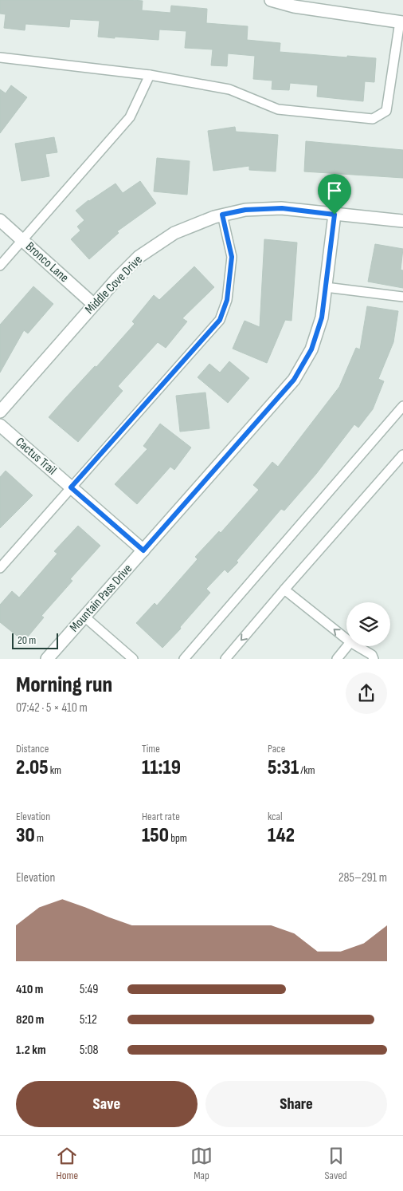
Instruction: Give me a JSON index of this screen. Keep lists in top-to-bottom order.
{
  "streets": {
    "street": [
      "Bronco Lane",
      "Middle Cove Drive",
      "Cactus Trail",
      "Mountain Pass Drive"
    ]
  },
  "crossings": [
    ["Bronco Lane", "Middle Cove Drive"],
    ["Middle Cove Drive", "Mountain Pass Drive"],
    ["Cactus Trail", "Mountain Pass Drive"]
  ],
  "scale_bar": "20 m",
  "page": {
    "scale": "20 m",
    "heading": ["Morning run", "07:42 · 5 × 410 m"],
    "stats": [
      ["Distance", "2.05 km"],
      ["Time", "11:19"],
      ["Pace", "5:31 /km"],
      ["Elevation", "30 m"],
      ["Heart rate", "150 bpm"],
      ["kcal", "142"]
    ],
    "chart": ["Elevation", "285–291 m"],
    "list": [
      {
        "name": "410 m",
        "note": "5:49"
      },
      {
        "name": "820 m",
        "note": "5:12"
      },
      {
        "name": "1.2 km",
        "note": "5:08"
      }
    ],
    "buttons": ["Save", "Share"],
    "tabs": ["Home", "Map", "Saved"]
  }
}
